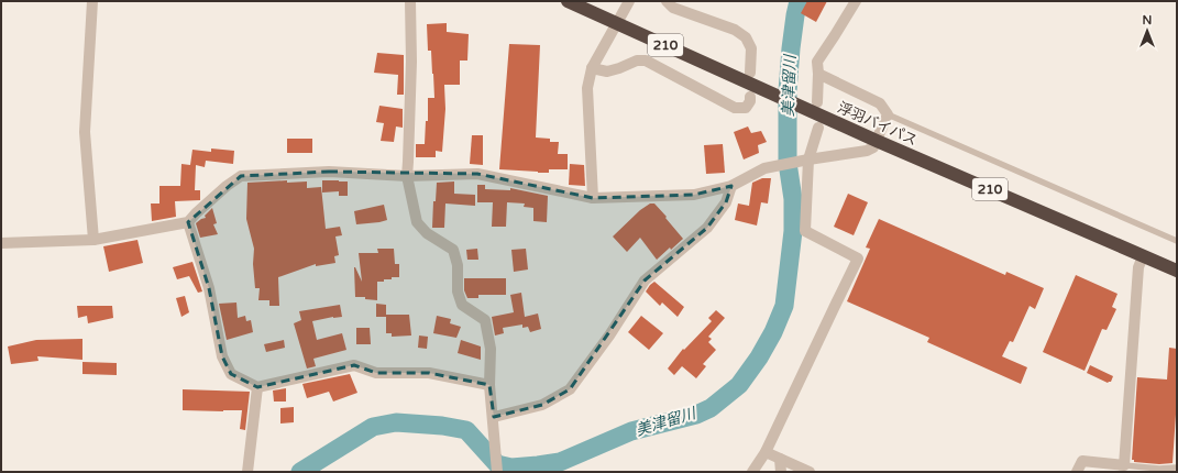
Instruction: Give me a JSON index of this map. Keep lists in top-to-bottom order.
{
  "streets": {
    "highway": ["210", "浮羽バイパス"]
  },
  "water": ["美津留川"],
  "north": "top"
}
